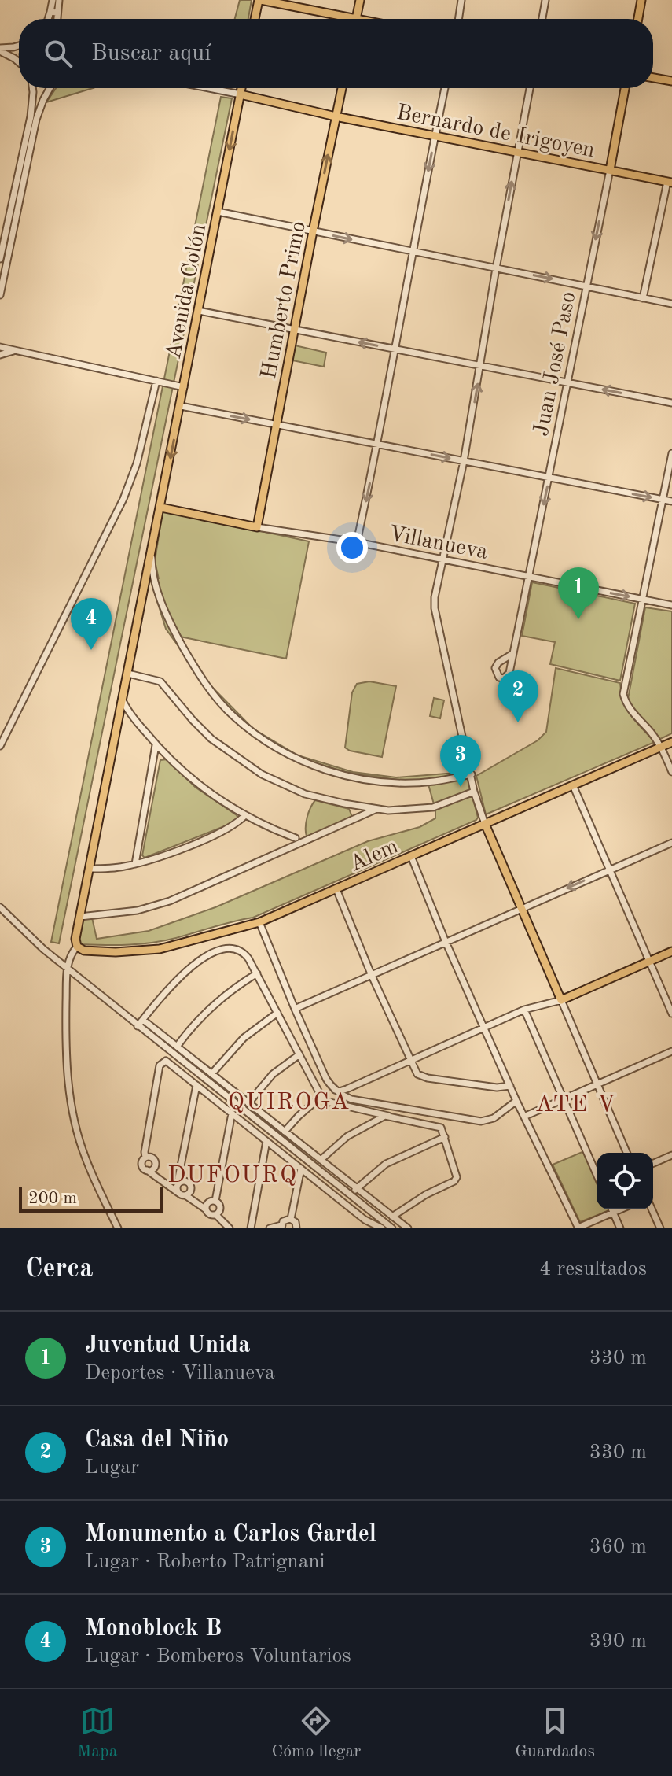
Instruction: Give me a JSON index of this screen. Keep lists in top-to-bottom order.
{
  "streets": {
    "main road": [
      "Bernardo de Irigoyen",
      "Avenida Colón",
      "Humberto Primo",
      "Juan José Paso",
      "Villanueva",
      "Alem"
    ]
  },
  "crossings": [
    ["Bernardo de Irigoyen", "Avenida Colón"],
    ["Bernardo de Irigoyen", "Humberto Primo"],
    ["Bernardo de Irigoyen", "Juan José Paso"],
    ["Avenida Colón", "Villanueva"],
    ["Avenida Colón", "Alem"],
    ["Humberto Primo", "Villanueva"],
    ["Juan José Paso", "Villanueva"]
  ],
  "one_way": ["Juan José Paso"],
  "districts": ["QUIROGA", "ATE V", "DUFOURQ"],
  "scale_bar": "200 m",
  "page": {
    "search": "Buscar aquí",
    "pins": [
      "1",
      "4",
      "2",
      "3"
    ],
    "scale": "200 m",
    "heading": ["Cerca", "4 resultados"],
    "list": [
      {
        "mark": "1",
        "name": "Juventud Unida",
        "note": "Deportes · Villanueva",
        "value": "330 m"
      },
      {
        "mark": "2",
        "name": "Casa del Niño",
        "note": "Lugar",
        "value": "330 m"
      },
      {
        "mark": "3",
        "name": "Monumento a Carlos Gardel",
        "note": "Lugar · Roberto Patrignani",
        "value": "360 m"
      },
      {
        "mark": "4",
        "name": "Monoblock B",
        "note": "Lugar · Bomberos Voluntarios",
        "value": "390 m"
      }
    ],
    "nav": ["Mapa", "Cómo llegar", "Guardados"]
  }
}
